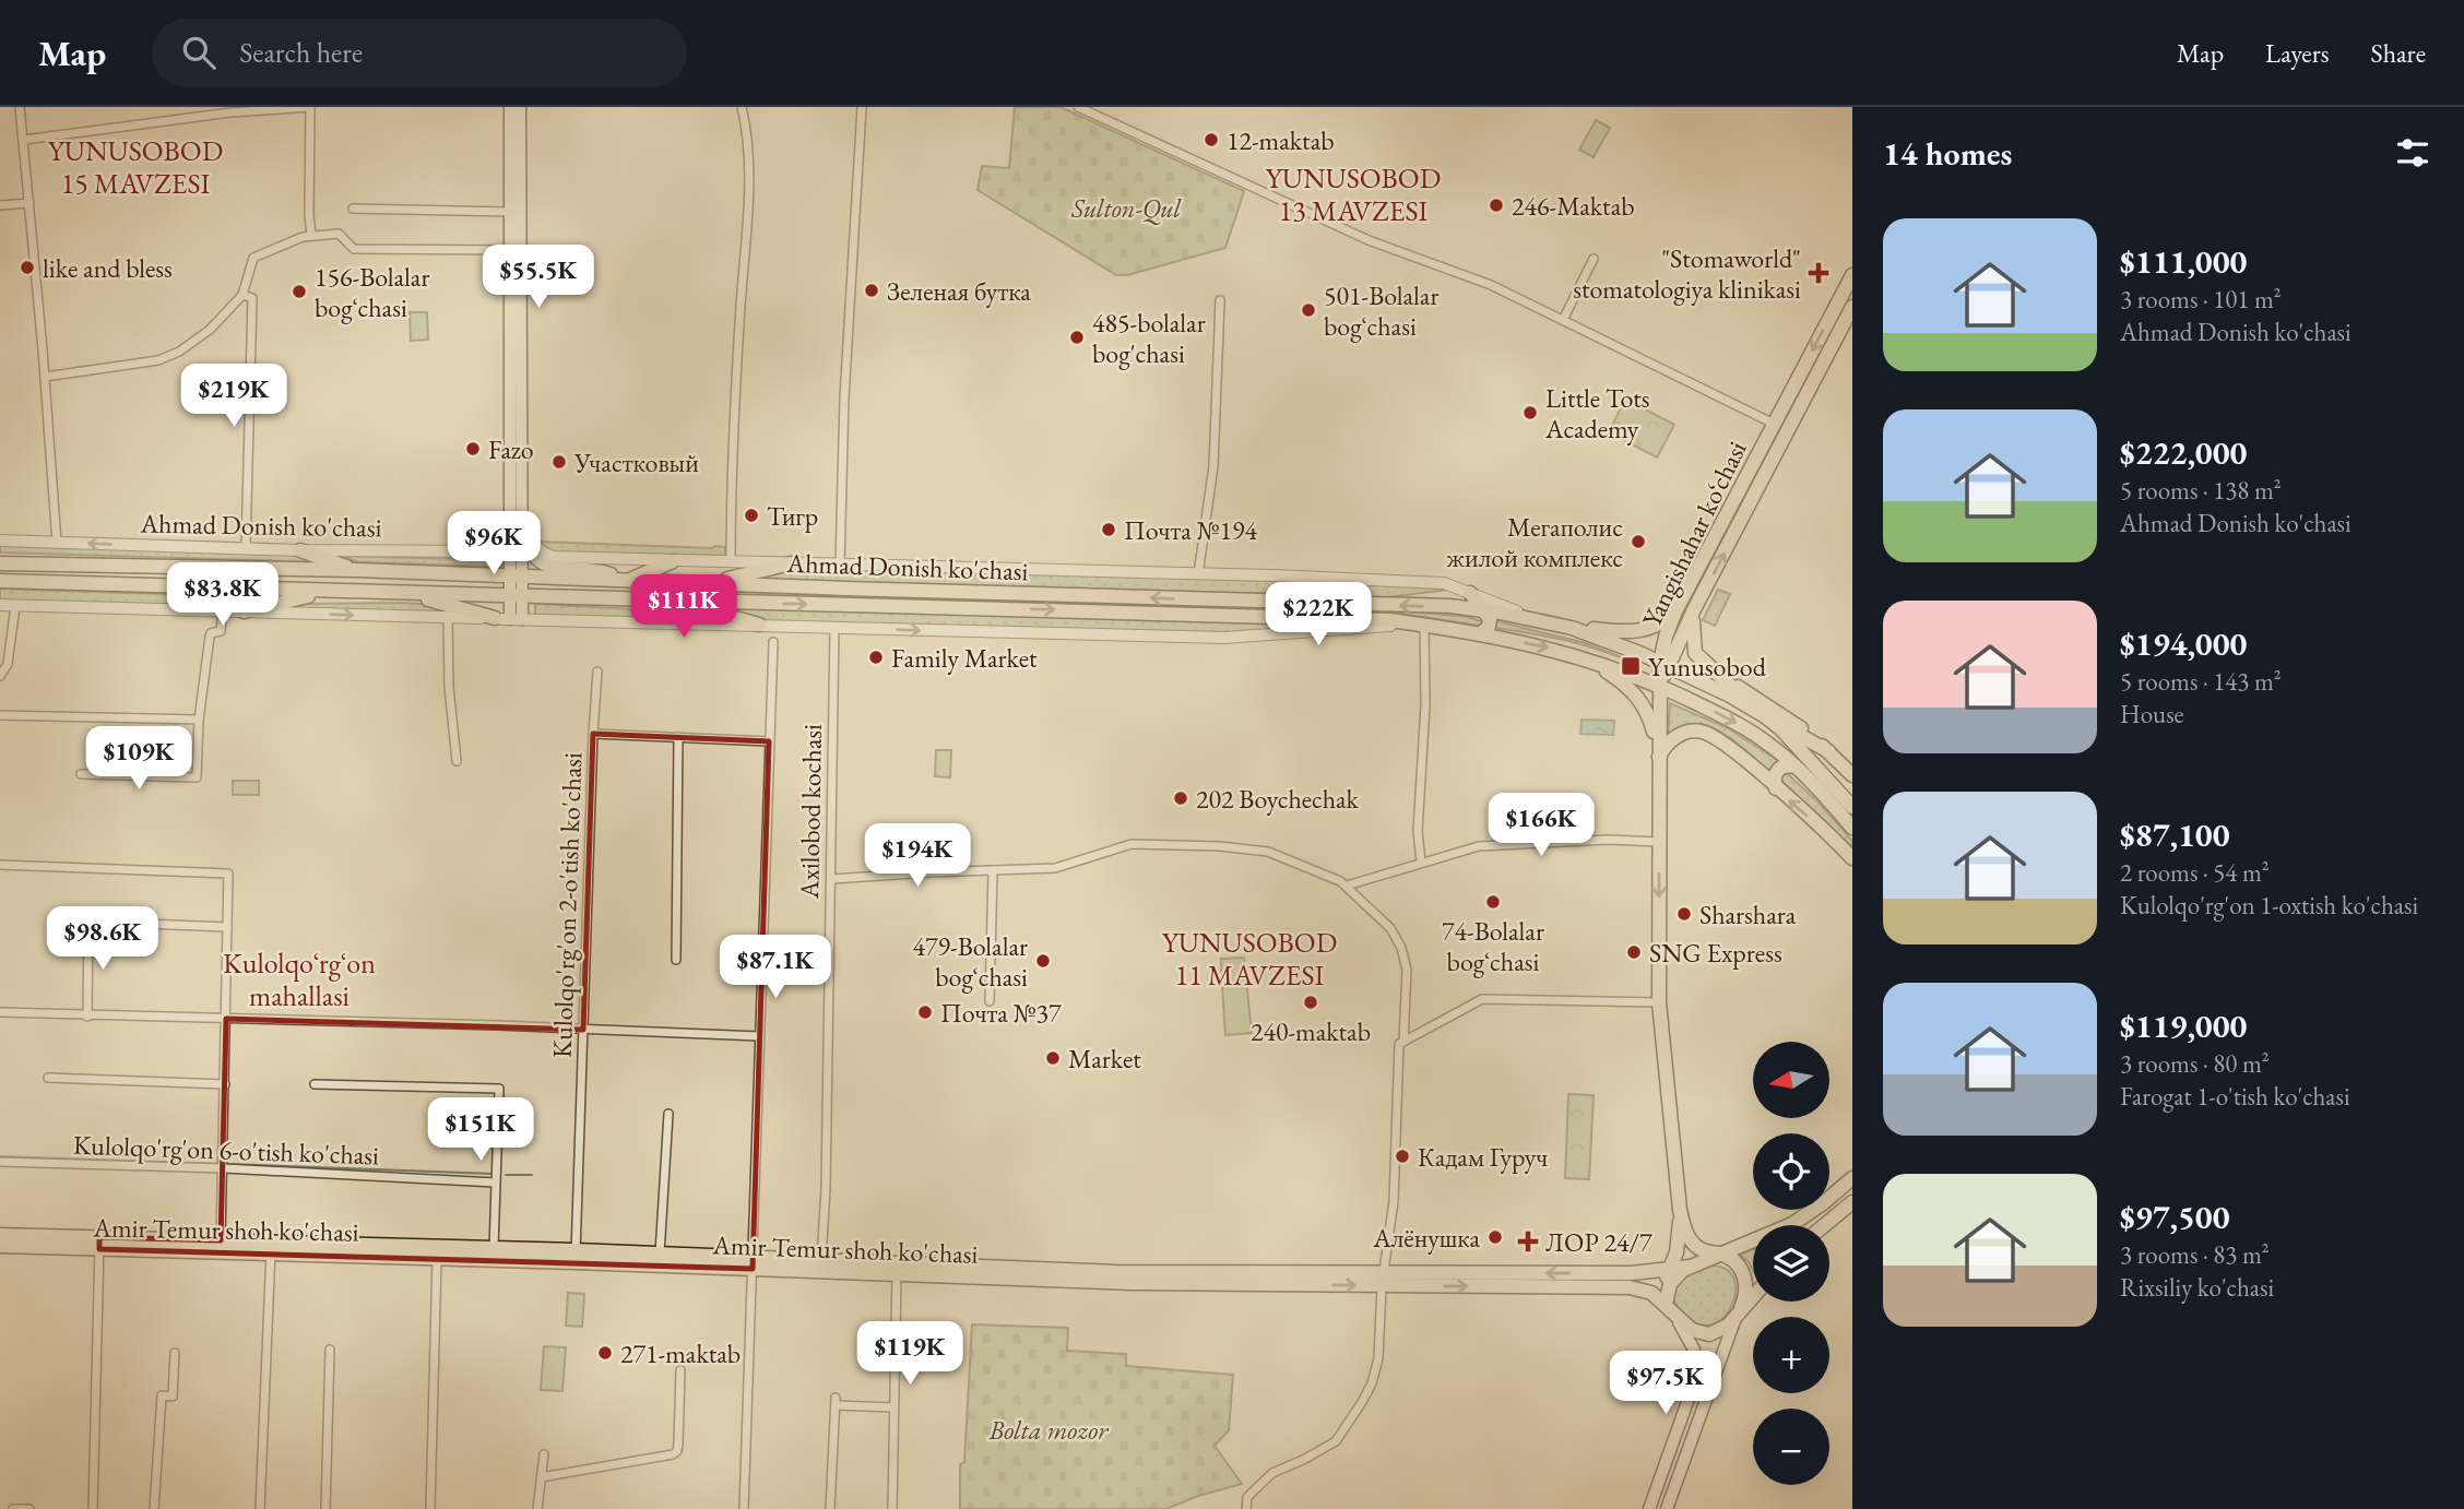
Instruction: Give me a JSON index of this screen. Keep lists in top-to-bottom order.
{
  "streets": {
    "main road": ["Ahmad Donish ko'chasi", "Yangishahar ko‘chasi", "Amir Temur shoh ko'chasi"],
    "street": ["Axilobod kochasi", "Kulolqo'rg'on 2-o'tish ko'chasi", "Kulolqo'rg'on 6-o'tish ko'chasi"]
  },
  "crossings": [
    ["Ahmad Donish ko'chasi", "Yangishahar ko‘chasi"],
    ["Ahmad Donish ko'chasi", "Axilobod kochasi"],
    ["Axilobod kochasi", "Amir Temur shoh ko'chasi"],
    ["Kulolqo'rg'on 2-o'tish ko'chasi", "Amir Temur shoh ko'chasi"]
  ],
  "districts": [
    "YUNUSOBOD 15 MAVZESI",
    "YUNUSOBOD 13 MAVZESI",
    "YUNUSOBOD 11 MAVZESI",
    "Kulolqoʻrgʻon mahallasi"
  ],
  "parks": ["Sulton-Qul", "Bolta mozor"],
  "places": {
    "other": [
      "12-maktab",
      "246-Maktab",
      "like and bless",
      "Зеленая бутка",
      "156-Bolalar bogʻchasi",
      "501-Bolalar bogʻchasi",
      "485-bolalar bog'chasi",
      "Little Tots Academy",
      "Fazo",
      "Участковый",
      "Тигр",
      "Почта №194",
      "Мегаполис жилой комплекс",
      "Family Market",
      "202 Boychechak",
      "74-Bolalar bogʻchasi",
      "Sharshara",
      "SNG Express",
      "479-Bolalar bogʻchasi",
      "240-maktab",
      "Почта №37",
      "Market",
      "Кадам Гуруч",
      "Алёнушка",
      "271-maktab"
    ],
    "health": ["\"Stomaworld\" stomatologiya klinikasi", "ЛОР 24/7"],
    "transit": ["Yunusobod"]
  },
  "north": "left",
  "page": {
    "header": "Map",
    "search": "Search here",
    "nav": ["Map", "Layers", "Share"],
    "heading": "14 homes",
    "list": [
      {
        "name": "$111,000",
        "note": "3 rooms · 101 m² · Ahmad Donish ko'chasi"
      },
      {
        "name": "$222,000",
        "note": "5 rooms · 138 m² · Ahmad Donish ko'chasi"
      },
      {
        "name": "$194,000",
        "note": "5 rooms · 143 m² · House"
      },
      {
        "name": "$87,100",
        "note": "2 rooms · 54 m² · Kulolqo'rg'on 1-oxtish ko'chasi"
      },
      {
        "name": "$119,000",
        "note": "3 rooms · 80 m² · Farogat 1-o'tish ko'chasi"
      },
      {
        "name": "$97,500",
        "note": "3 rooms · 83 m² · Rixsiliy ko'chasi"
      }
    ],
    "price": [
      "$55.5K",
      "$219K",
      "$96K",
      "$83.8K",
      "$111K",
      "$222K",
      "$109K",
      "$166K",
      "$194K",
      "$98.6K",
      "$87.1K",
      "$151K",
      "$119K",
      "$97.5K"
    ],
    "map_buttons": ["+", "−"]
  }
}
